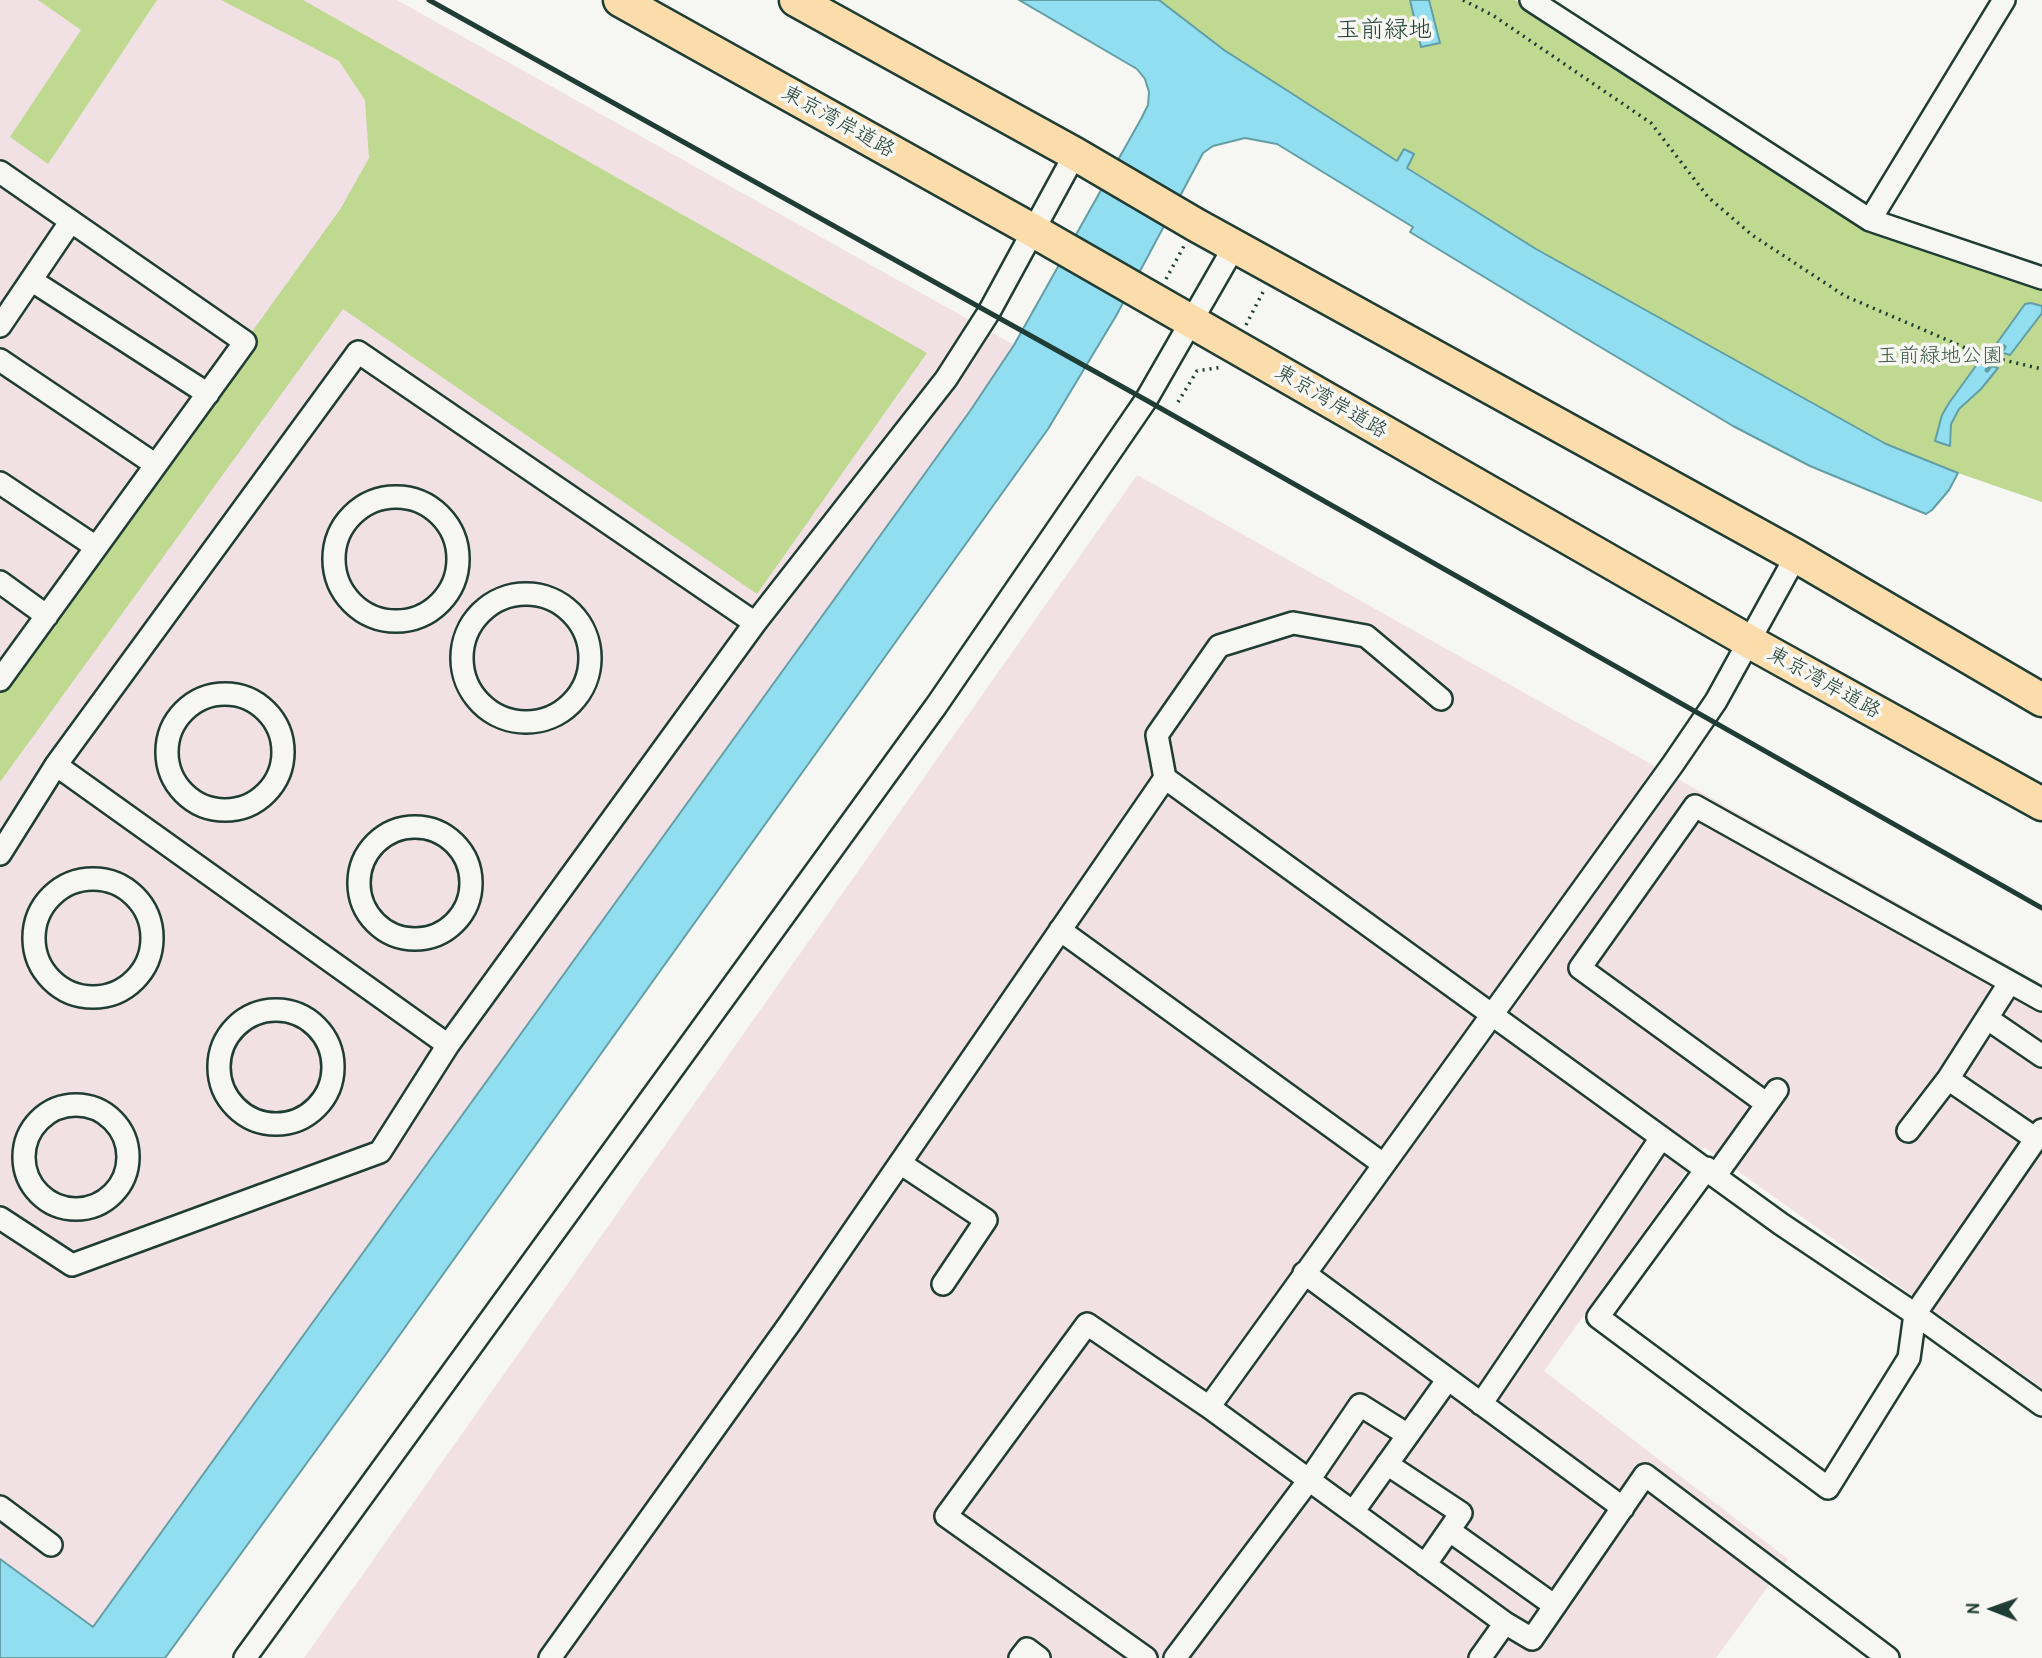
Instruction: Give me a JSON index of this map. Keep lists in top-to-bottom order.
{
  "streets": {
    "highway": ["東京湾岸道路"]
  },
  "districts": ["玉前緑地"],
  "parks": ["玉前緑地公園"],
  "north": "left"
}
